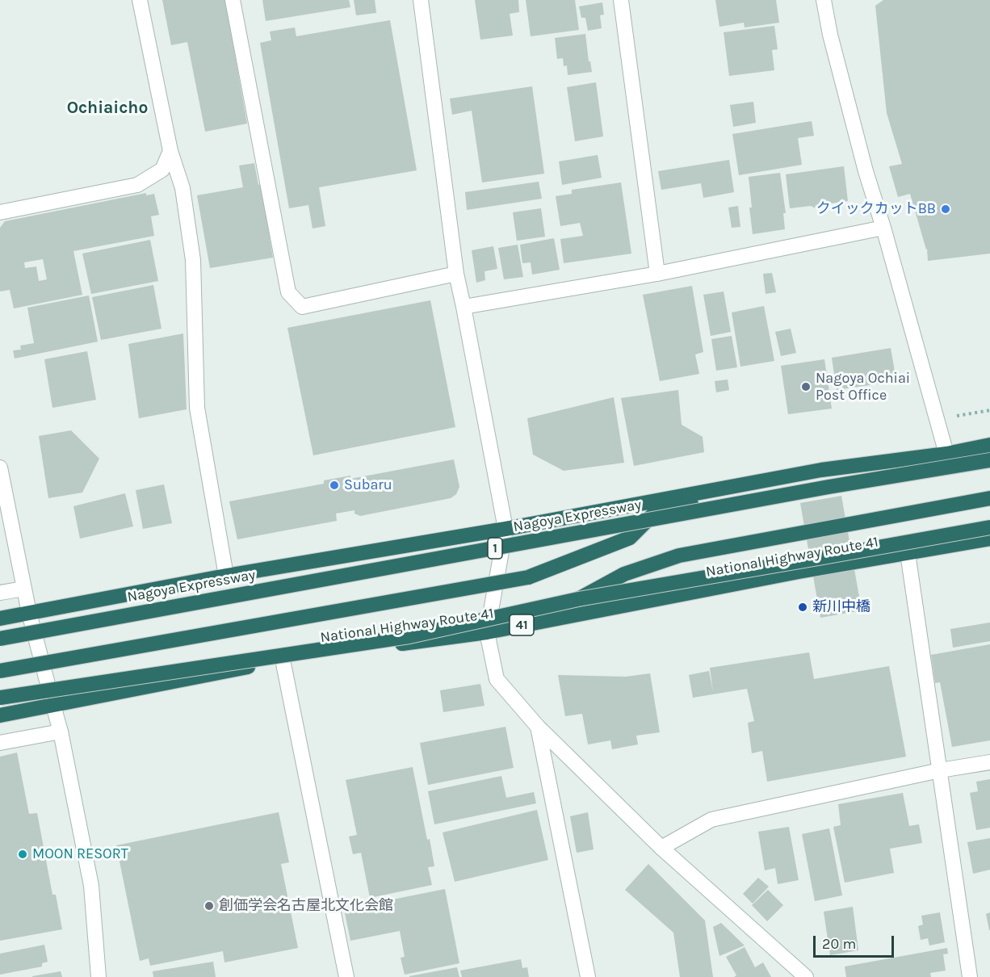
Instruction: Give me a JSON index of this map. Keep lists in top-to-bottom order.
{
  "streets": {
    "highway": [
      "Nagoya Expressway",
      "1",
      "National Highway Route 41",
      "41"
    ]
  },
  "districts": ["Ochiaicho"],
  "places": [
    "クイックカットBB",
    "Nagoya Ochiai Post Office",
    "Subaru",
    "新川中橋",
    "MOON RESORT",
    "創価学会名古屋北文化会館"
  ],
  "scale_bar": "20 m"
}
